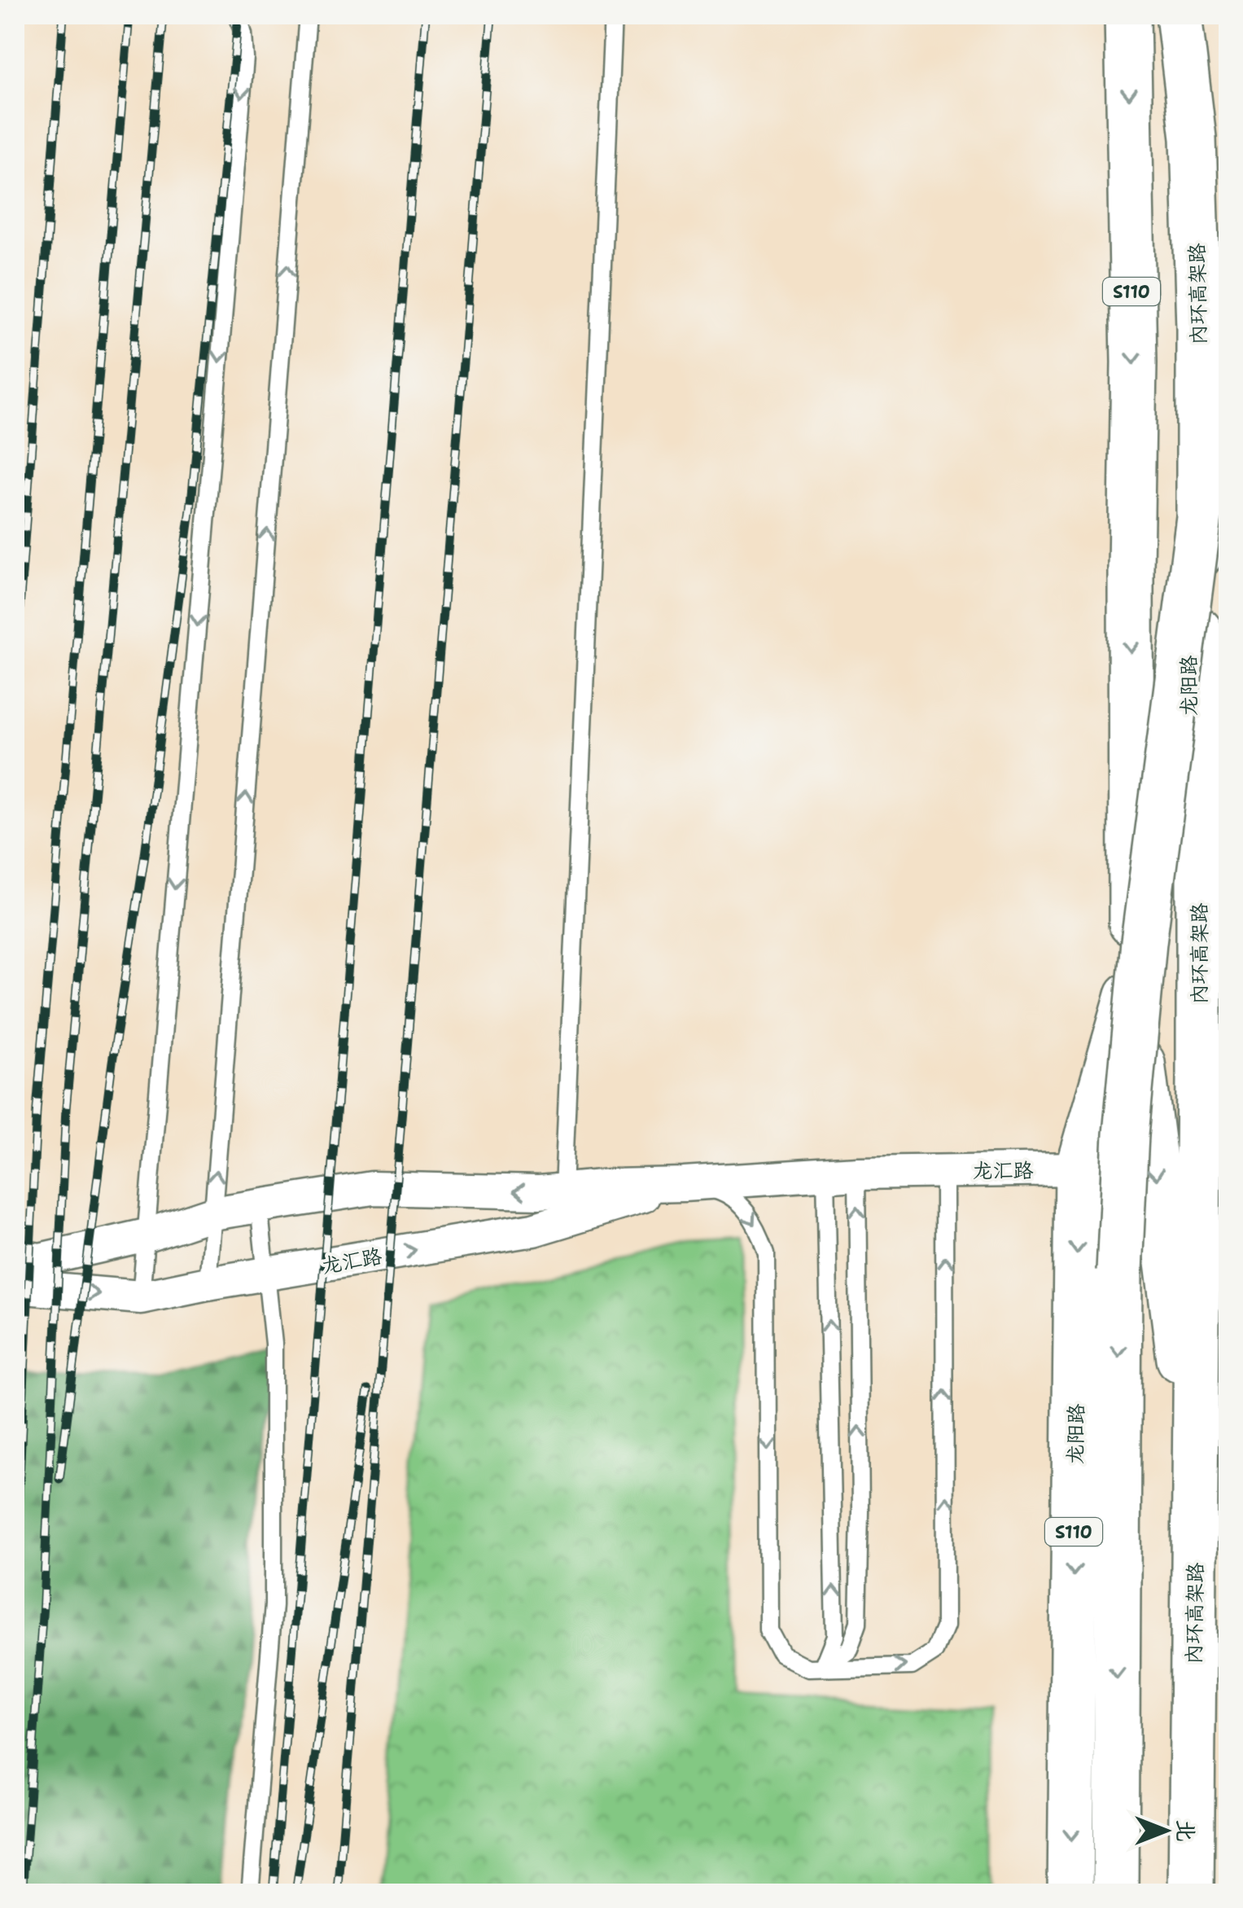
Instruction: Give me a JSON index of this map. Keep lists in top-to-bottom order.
{
  "streets": {
    "main road": ["S110", "内环高架路", "龙阳路"],
    "street": ["龙汇路"]
  },
  "crossings": [
    ["龙阳路", "龙汇路"]
  ],
  "north": "right"
}
